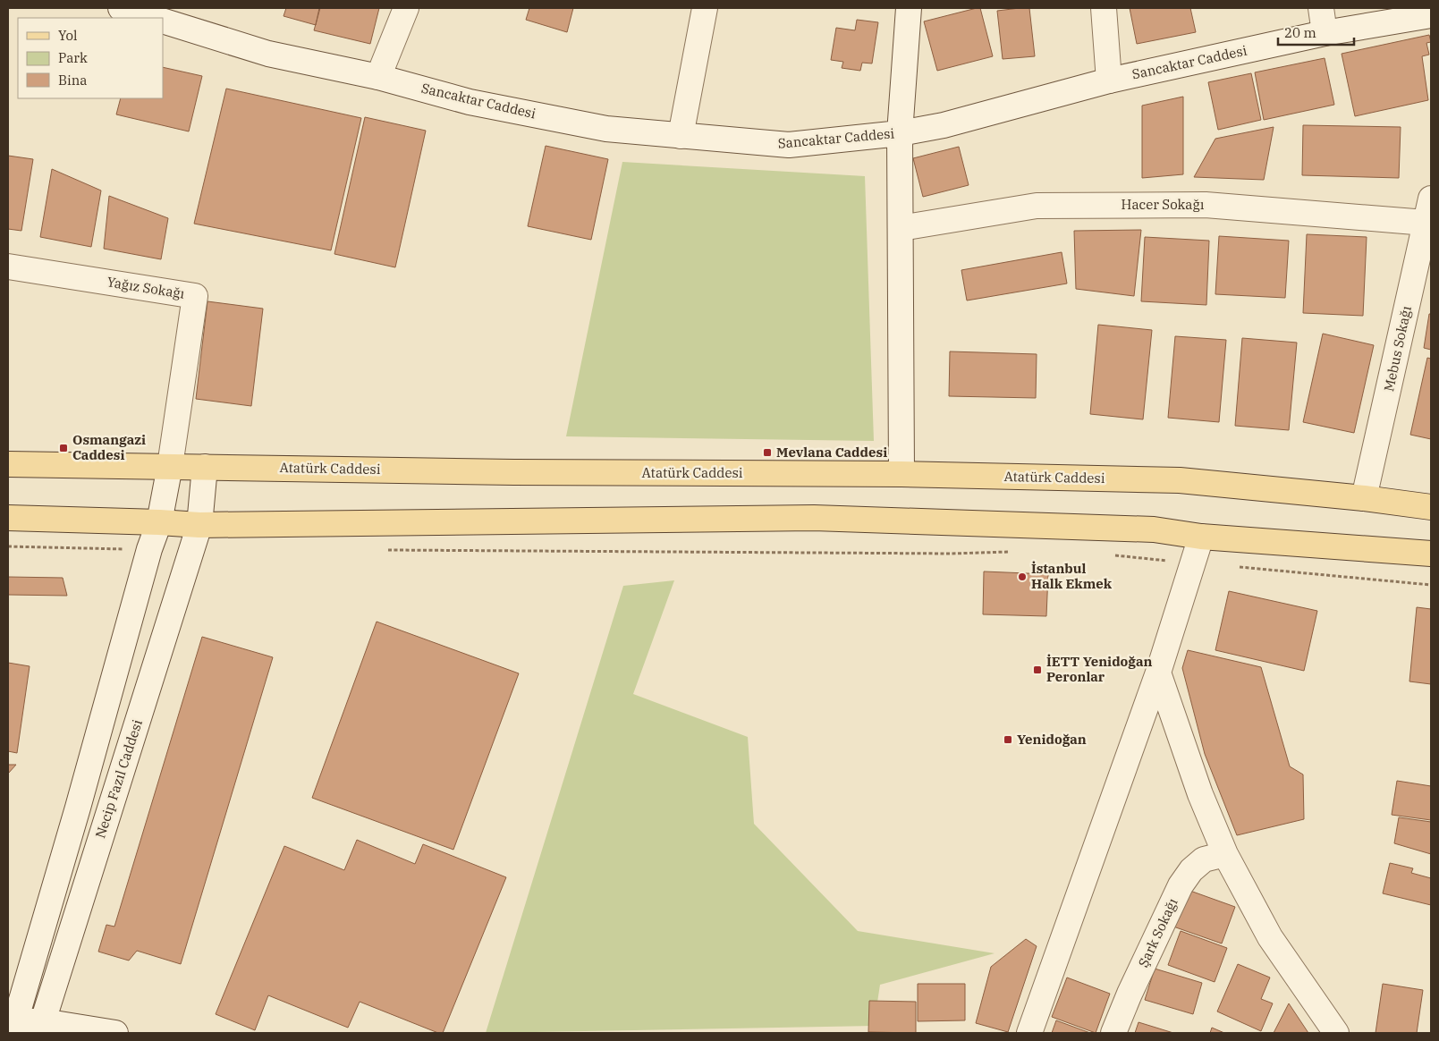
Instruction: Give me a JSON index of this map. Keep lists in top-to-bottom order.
{
  "streets": {
    "main road": ["Atatürk Caddesi"],
    "street": [
      "Sancaktar Caddesi",
      "Hacer Sokağı",
      "Yağız Sokağı",
      "Mebus Sokağı",
      "Necip Fazıl Caddesi",
      "Şark Sokağı"
    ]
  },
  "crossings": [
    ["Hacer Sokağı", "Mebus Sokağı"],
    ["Yağız Sokağı", "Atatürk Caddesi"],
    ["Mebus Sokağı", "Atatürk Caddesi"]
  ],
  "places": {
    "transit": [
      "Osmangazi Caddesi",
      "Mevlana Caddesi",
      "İETT Yenidoğan Peronlar",
      "Yenidoğan"
    ],
    "other": ["İstanbul Halk Ekmek"]
  },
  "legend": ["Yol", "Park", "Bina"],
  "scale_bar": "20 m"
}
